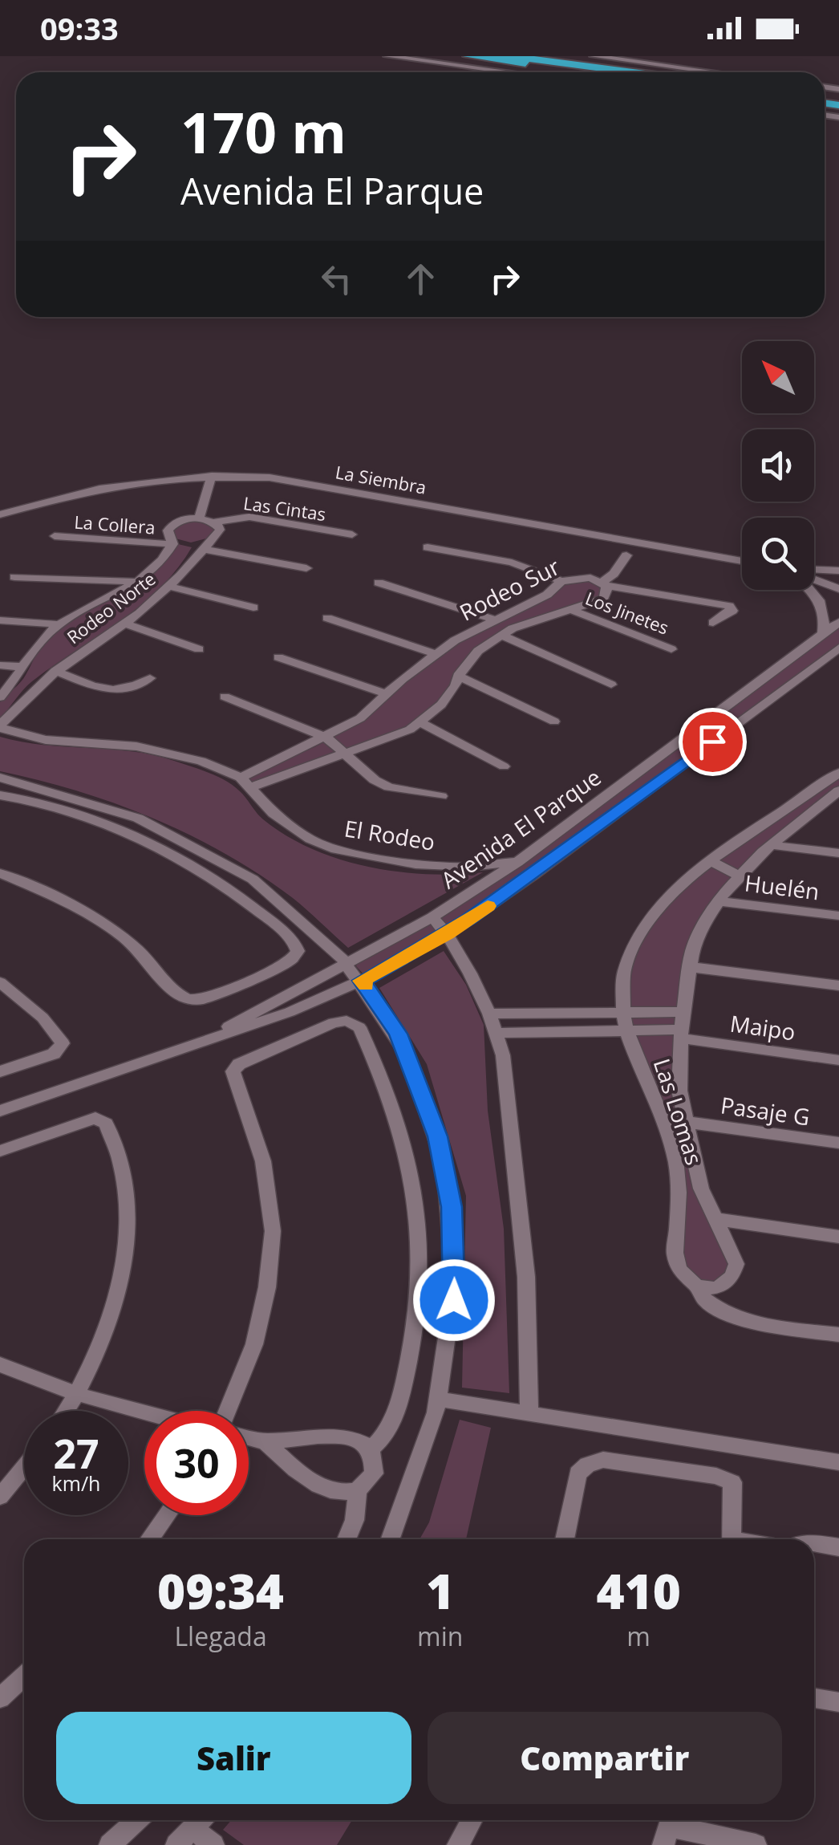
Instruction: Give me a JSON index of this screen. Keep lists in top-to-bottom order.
{
  "streets": {
    "street": [
      "La Siembra",
      "Las Cintas",
      "La Collera",
      "Rodeo Sur",
      "Rodeo Norte",
      "Los Jinetes",
      "Avenida El Parque",
      "El Rodeo",
      "Huelén",
      "Maipo",
      "Pasaje G",
      "Las Lomas"
    ]
  },
  "crossings": [
    ["Las Cintas", "Rodeo Norte"],
    ["La Collera", "Rodeo Norte"],
    ["Rodeo Sur", "Los Jinetes"],
    ["Rodeo Sur", "El Rodeo"],
    ["Rodeo Norte", "El Rodeo"],
    ["Avenida El Parque", "El Rodeo"],
    ["Huelén", "Las Lomas"],
    ["Maipo", "Las Lomas"],
    ["Pasaje G", "Las Lomas"]
  ],
  "north": "top left",
  "page": {
    "status": "09:33",
    "turn": ["170 m", "Avenida El Parque"],
    "speed": "27 km/h",
    "limit": "30",
    "eta": [
      "09:34",
      "Llegada",
      "1",
      "min",
      "410",
      "m"
    ],
    "buttons": ["Salir", "Compartir"]
  }
}
